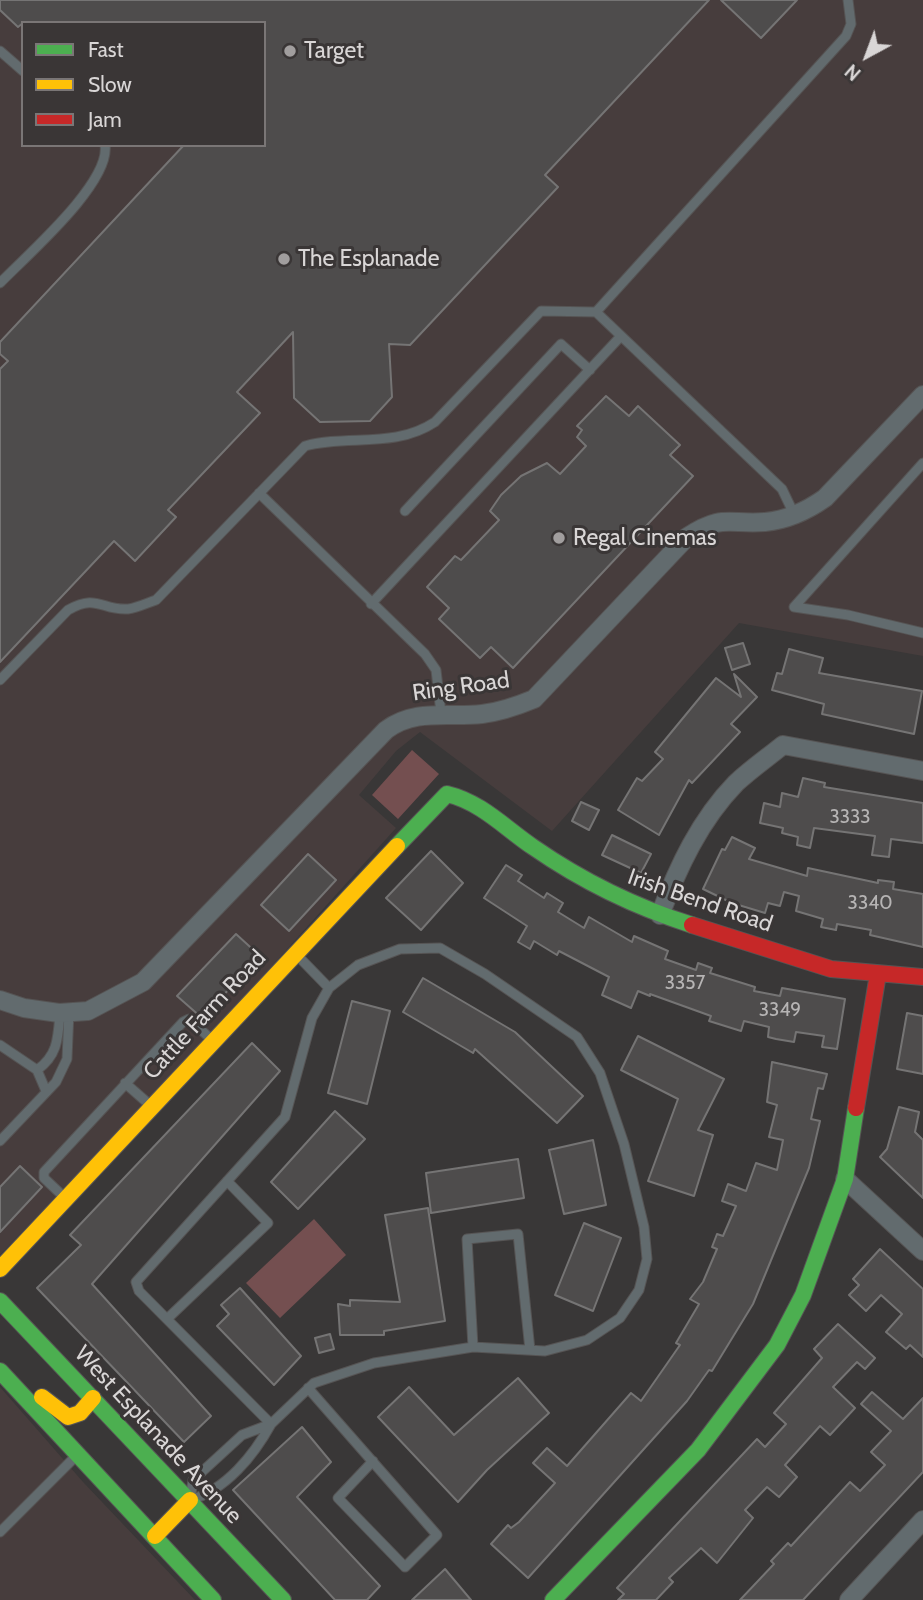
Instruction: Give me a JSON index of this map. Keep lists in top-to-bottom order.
{
  "streets": {
    "street": [
      "Ring Road",
      "Irish Bend Road",
      "Cattle Farm Road",
      "West Esplanade Avenue"
    ]
  },
  "crossings": [
    ["Irish Bend Road", "Cattle Farm Road"]
  ],
  "places": ["Target", "The Esplanade", "Regal Cinemas"],
  "house_numbers": [
    "3333",
    "3340",
    "3357",
    "3349"
  ],
  "legend": ["Fast", "Slow", "Jam"],
  "north": "bottom left"
}
